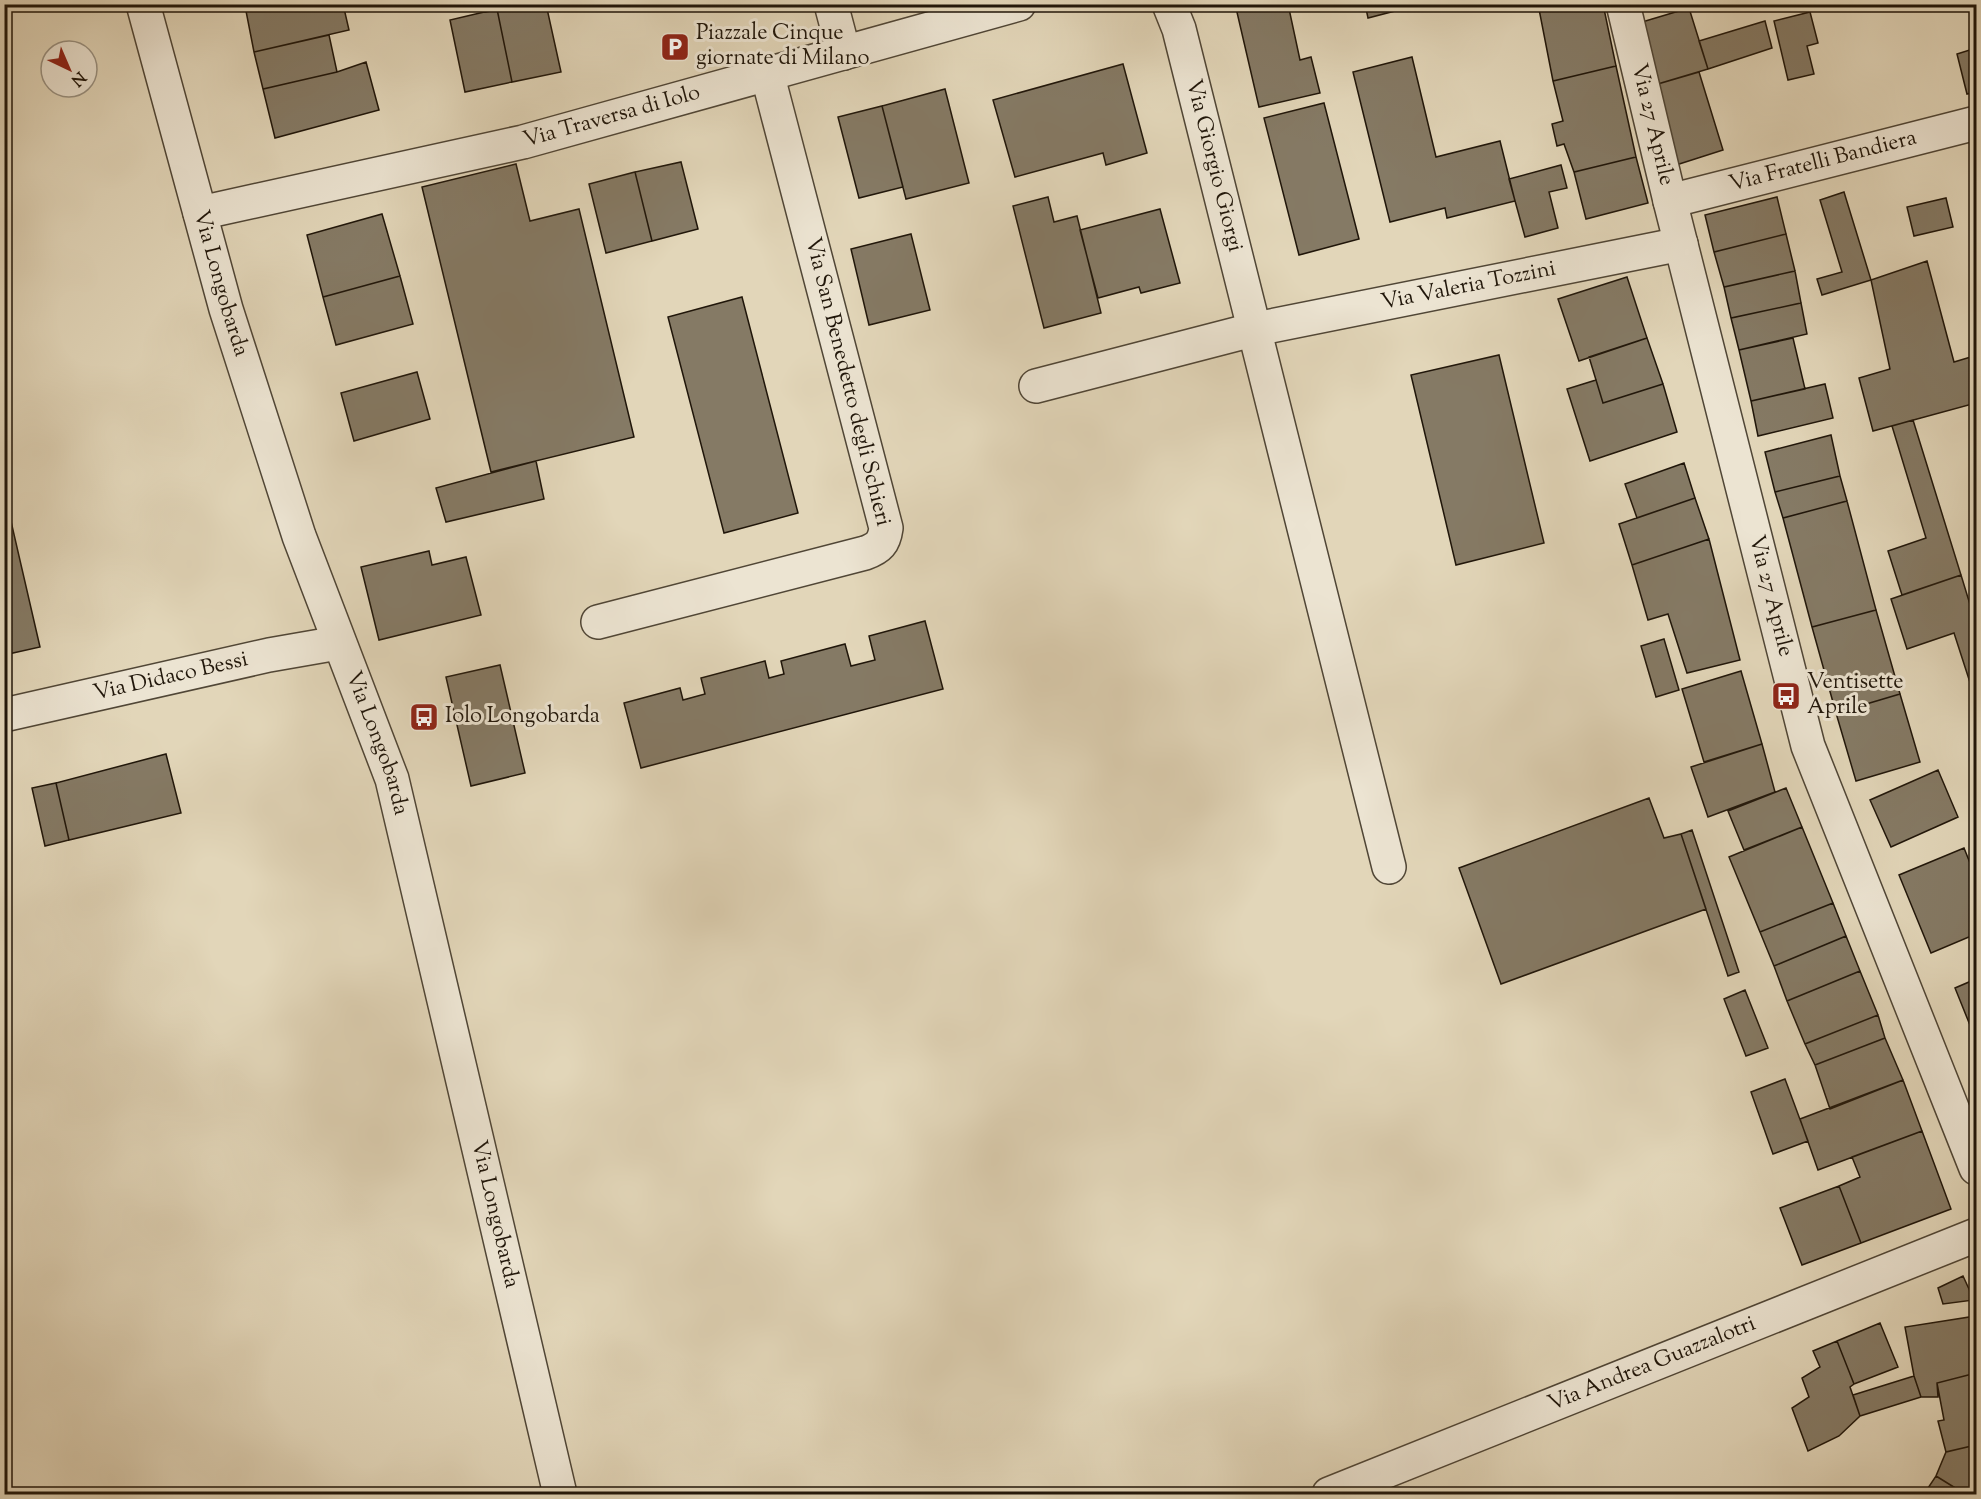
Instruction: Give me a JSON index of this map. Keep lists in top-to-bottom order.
{
  "streets": {
    "street": [
      "Via Traversa di Iolo",
      "Via 27 Aprile",
      "Via Fratelli Bandiera",
      "Via Giorgio Giorgi",
      "Via Longobarda",
      "Via Valeria Tozzini",
      "Via San Benedetto degli Schieri",
      "Via Didaco Bessi",
      "Via Andrea Guazzalotri"
    ]
  },
  "crossings": [
    ["Via Traversa di Iolo", "Via Longobarda"],
    ["Via Traversa di Iolo", "Via San Benedetto degli Schieri"],
    ["Via 27 Aprile", "Via Fratelli Bandiera"],
    ["Via 27 Aprile", "Via Valeria Tozzini"],
    ["Via Giorgio Giorgi", "Via Valeria Tozzini"],
    ["Via Longobarda", "Via Didaco Bessi"]
  ],
  "places": {
    "parking": ["Piazzale Cinque giornate di Milano"],
    "bus stop": ["Ventisette Aprile", "Iolo Longobarda"]
  },
  "north": "bottom right"
}
